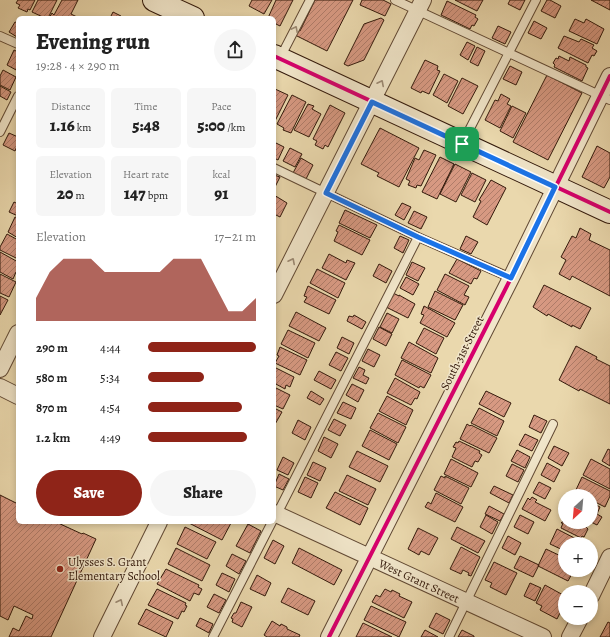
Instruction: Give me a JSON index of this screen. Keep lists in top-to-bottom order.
{
  "streets": {
    "street": ["South 31st Street", "West Grant Street"]
  },
  "crossings": [
    ["South 31st Street", "West Grant Street"]
  ],
  "places": ["Ulysses S. Grant Elementary School"],
  "north": "bottom left",
  "page": {
    "heading": ["Evening run", "19:28 · 4 × 290 m"],
    "stats": [
      ["Distance", "1.16 km"],
      ["Time", "5:48"],
      ["Pace", "5:00 /km"],
      ["Elevation", "20 m"],
      ["Heart rate", "147 bpm"],
      ["kcal", "91"]
    ],
    "chart": ["Elevation", "17–21 m"],
    "list": [
      {
        "name": "290 m",
        "note": "4:44"
      },
      {
        "name": "580 m",
        "note": "5:34"
      },
      {
        "name": "870 m",
        "note": "4:54"
      },
      {
        "name": "1.2 km",
        "note": "4:49"
      }
    ],
    "buttons": ["Save", "Share"],
    "map_buttons": ["+", "−"]
  }
}
